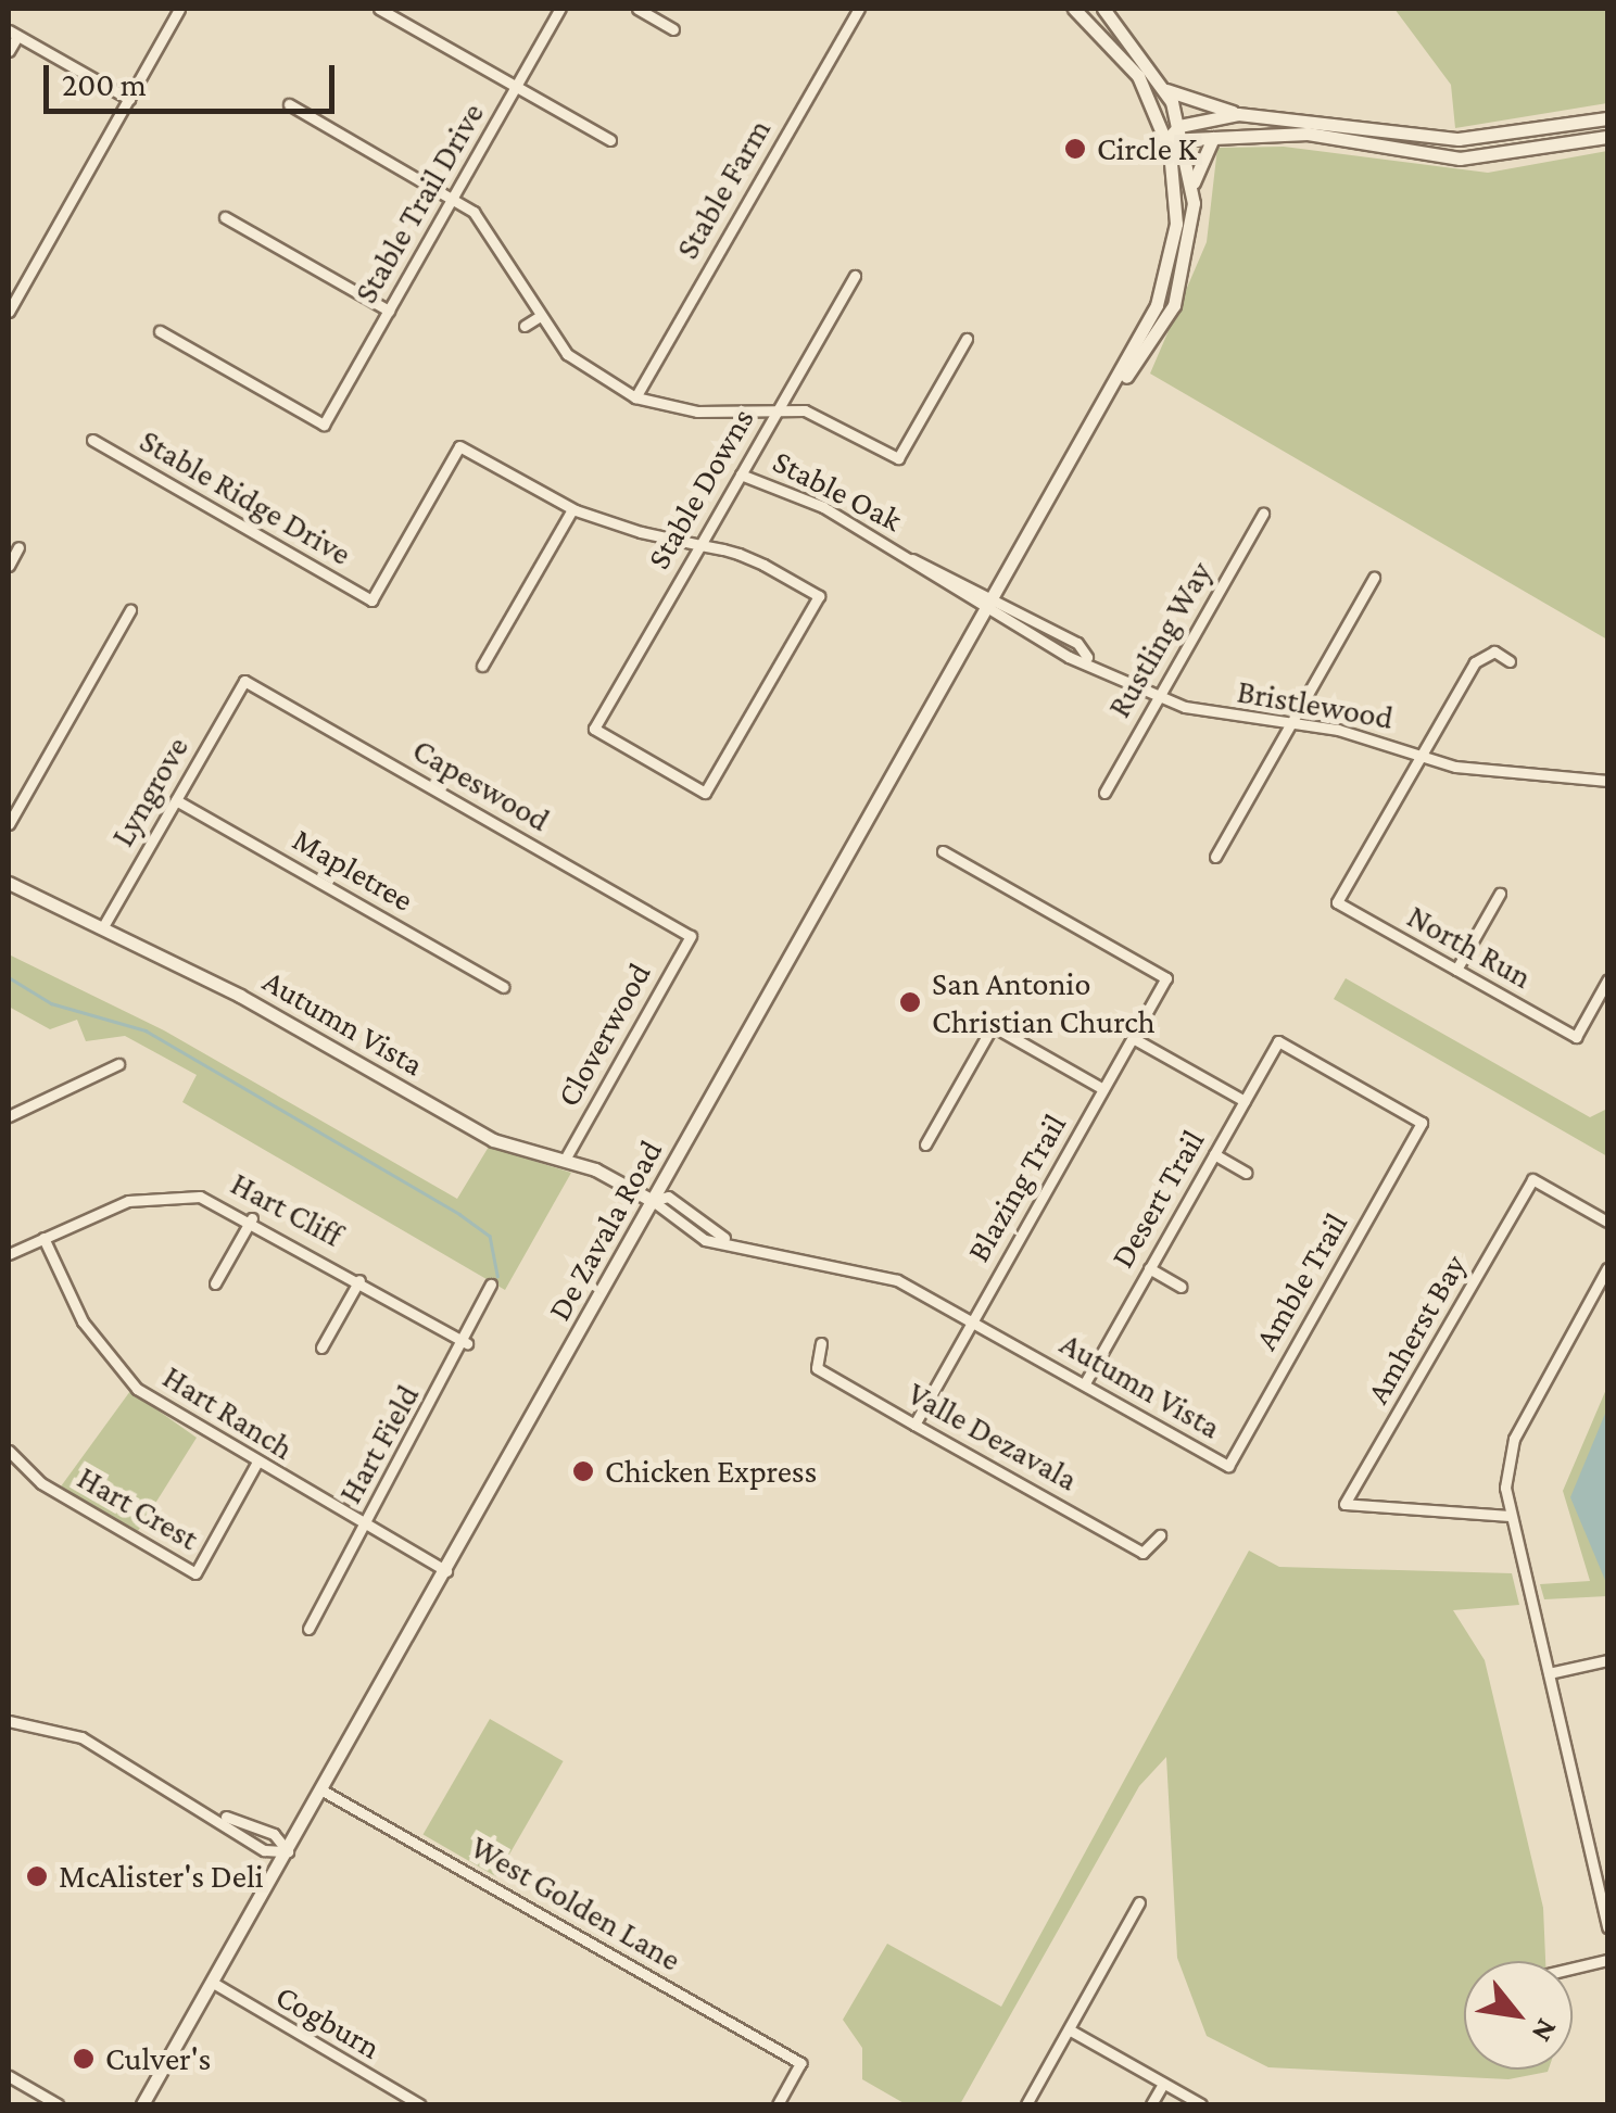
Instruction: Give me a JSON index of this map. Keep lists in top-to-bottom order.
{
  "streets": {
    "main road": ["Autumn Vista", "De Zavala Road"],
    "street": [
      "Stable Farm",
      "Stable Trail Drive",
      "Stable Downs",
      "Stable Oak",
      "Stable Ridge Drive",
      "Rustling Way",
      "Bristlewood",
      "Capeswood",
      "Lyngrove",
      "Mapletree",
      "North Run",
      "Cloverwood",
      "Blazing Trail",
      "Desert Trail",
      "Hart Cliff",
      "Amble Trail",
      "Amherst Bay",
      "Hart Ranch",
      "Valle Dezavala",
      "Hart Field",
      "Hart Crest",
      "West Golden Lane",
      "Cogburn"
    ]
  },
  "crossings": [
    ["Stable Downs", "Stable Oak"],
    ["Stable Oak", "Bristlewood"],
    ["Stable Oak", "De Zavala Road"],
    ["Rustling Way", "Bristlewood"],
    ["Bristlewood", "North Run"],
    ["Bristlewood", "De Zavala Road"],
    ["Capeswood", "Lyngrove"],
    ["Capeswood", "Cloverwood"],
    ["Lyngrove", "Mapletree"],
    ["Lyngrove", "Autumn Vista"],
    ["Autumn Vista", "Cloverwood"],
    ["Autumn Vista", "Blazing Trail"],
    ["Autumn Vista", "Desert Trail"],
    ["Autumn Vista", "De Zavala Road"],
    ["Autumn Vista", "Amble Trail"],
    ["Blazing Trail", "Valle Dezavala"],
    ["Desert Trail", "Amble Trail"],
    ["Hart Cliff", "Hart Ranch"],
    ["Hart Cliff", "Hart Field"],
    ["De Zavala Road", "Hart Ranch"],
    ["De Zavala Road", "West Golden Lane"],
    ["De Zavala Road", "Cogburn"],
    ["Hart Ranch", "Hart Field"],
    ["Hart Ranch", "Hart Crest"]
  ],
  "places": [
    "Circle K",
    "San Antonio Christian Church",
    "Chicken Express",
    "McAlister's Deli",
    "Culver's"
  ],
  "scale_bar": "200 m",
  "north": "bottom right"
}
